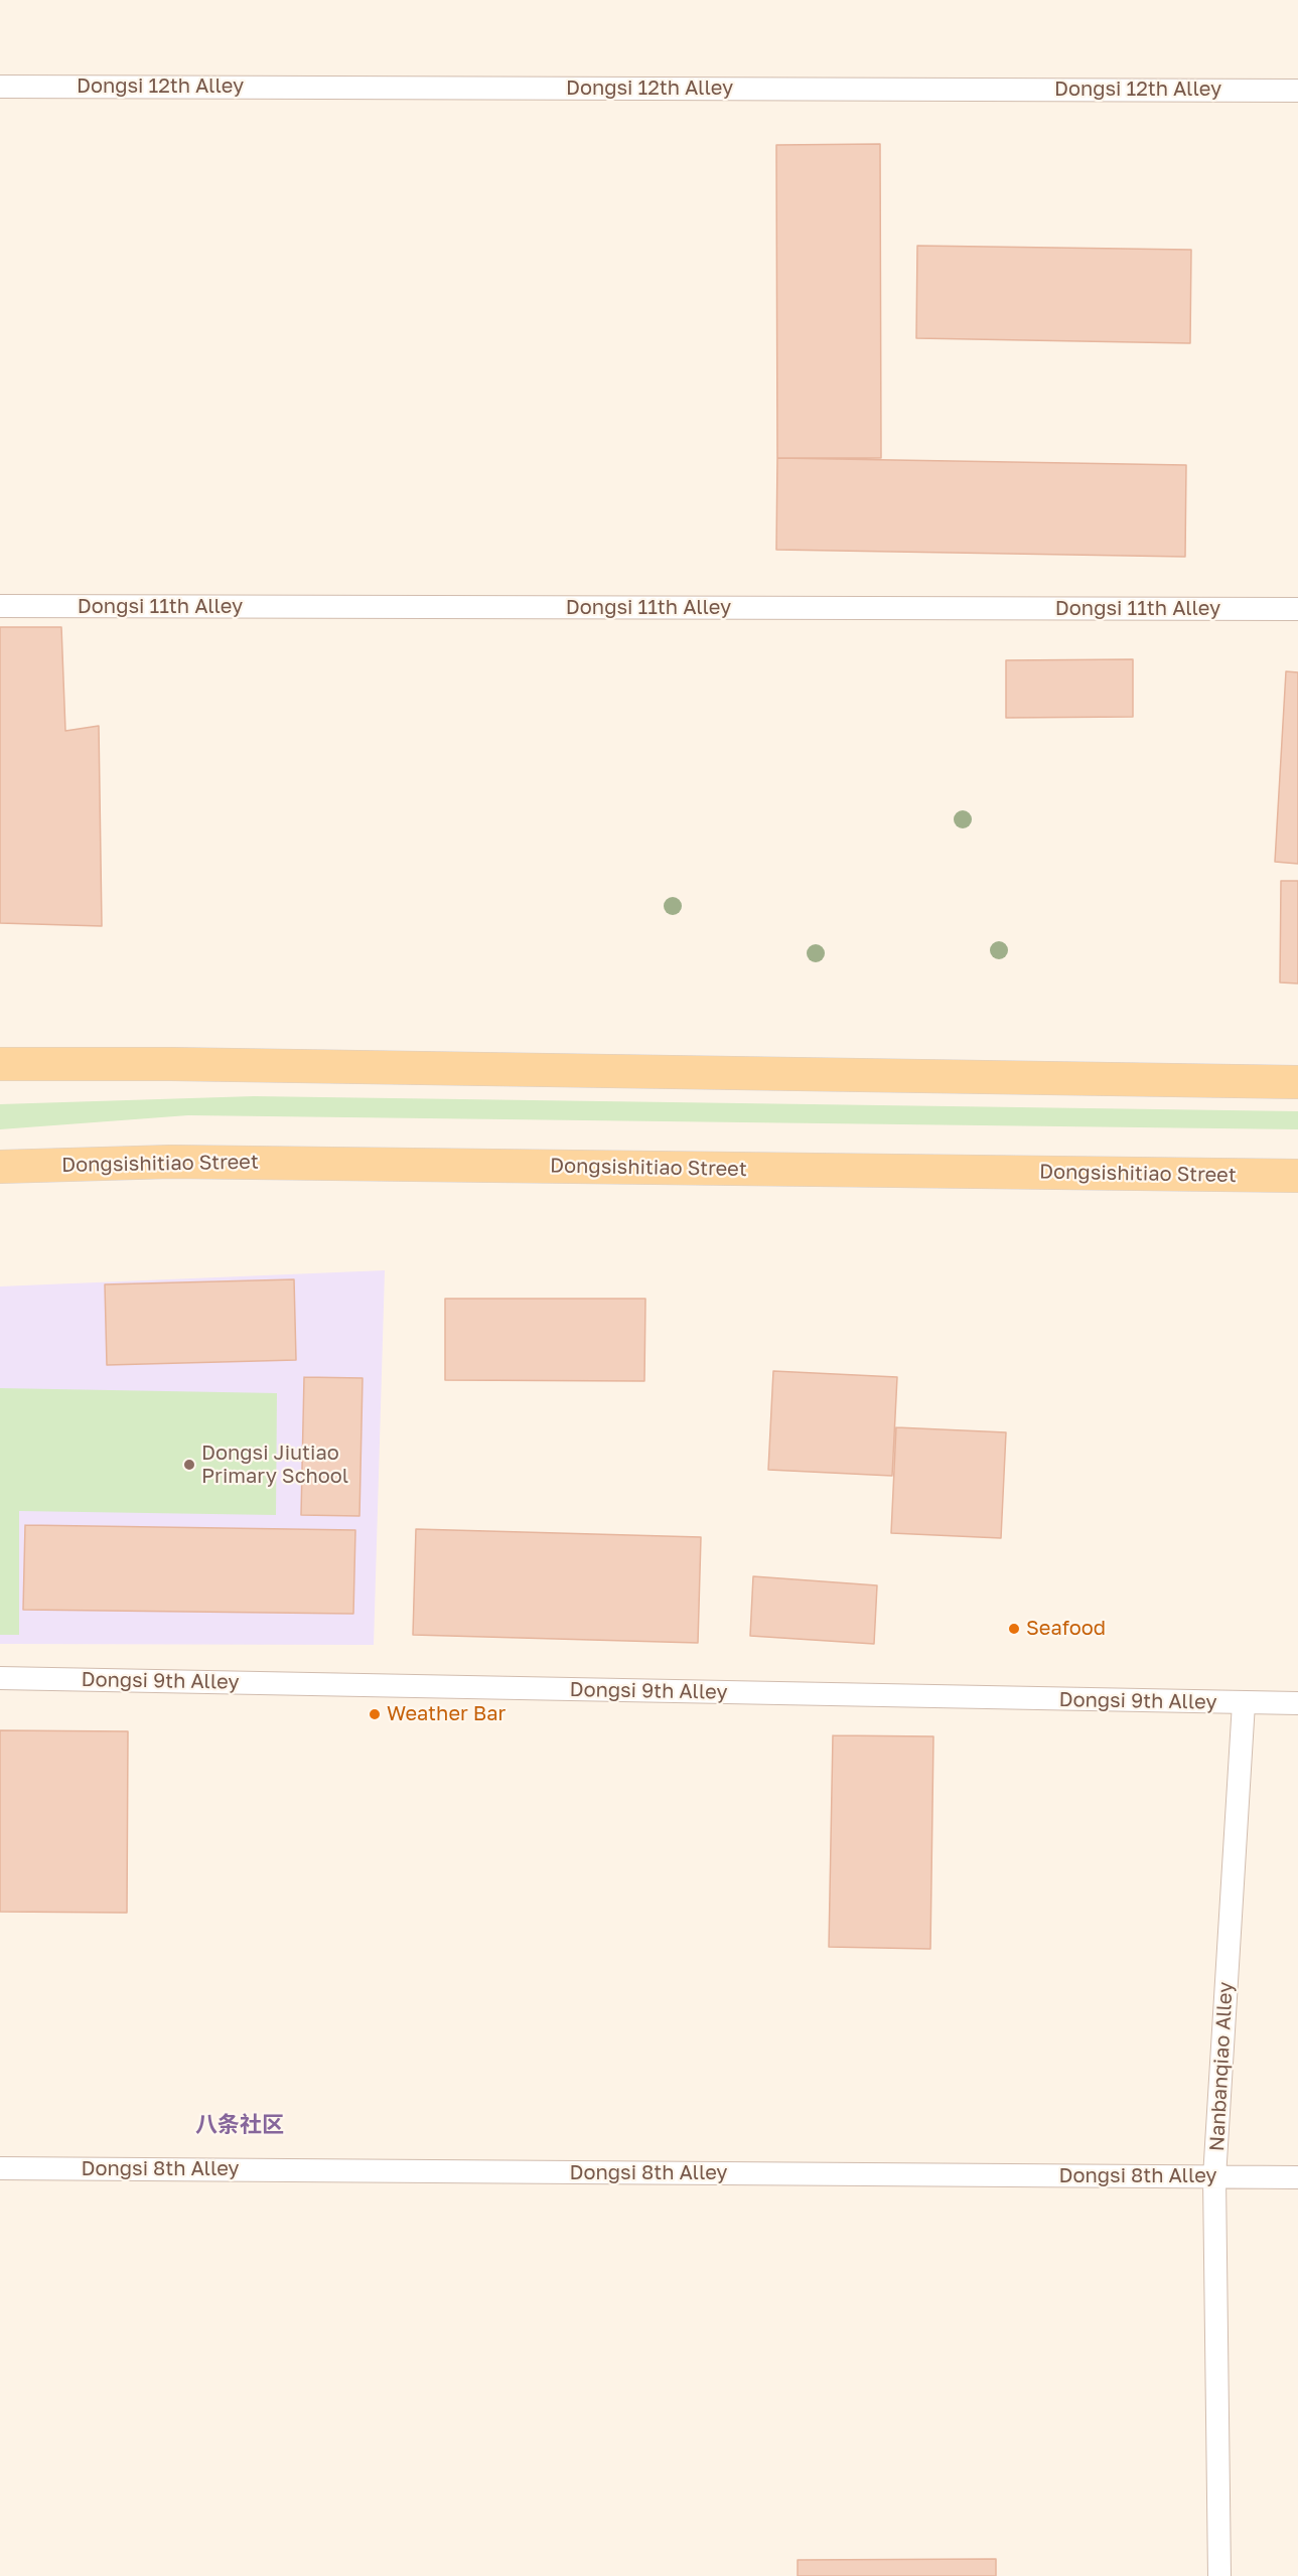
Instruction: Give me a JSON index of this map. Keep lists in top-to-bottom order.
{
  "streets": {
    "main road": ["Dongsishitiao Street"],
    "lane": [
      "Dongsi 12th Alley",
      "Dongsi 11th Alley",
      "Dongsi 9th Alley",
      "Nanbanqiao Alley",
      "Dongsi 8th Alley"
    ]
  },
  "crossings": [
    ["Dongsi 9th Alley", "Nanbanqiao Alley"],
    ["Nanbanqiao Alley", "Dongsi 8th Alley"]
  ],
  "districts": ["八条社区"],
  "places": ["Dongsi Jiutiao Primary School", "Seafood", "Weather Bar"]
}
